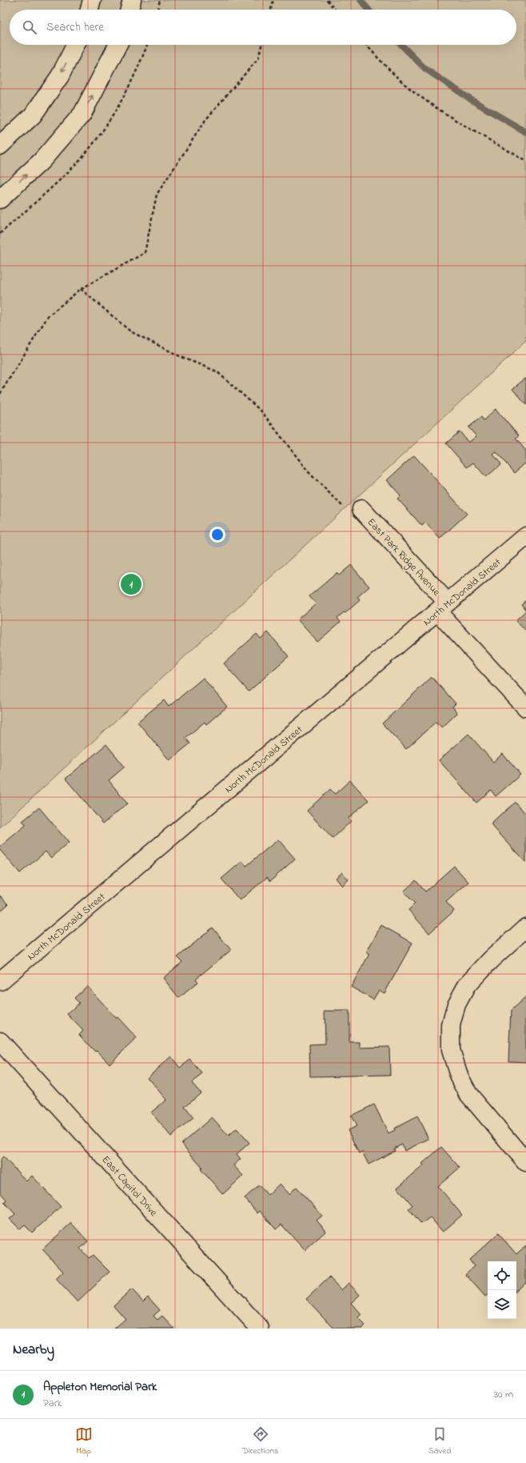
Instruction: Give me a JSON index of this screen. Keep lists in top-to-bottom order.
{
  "streets": {
    "street": ["East Park Ridge Avenue", "North McDonald Street", "East Capitol Drive"]
  },
  "crossings": [
    ["East Park Ridge Avenue", "North McDonald Street"]
  ],
  "page": {
    "search": "Search here",
    "pins": "1",
    "heading": "Nearby",
    "list": [
      {
        "mark": "1",
        "name": "Appleton Memorial Park",
        "note": "Park",
        "value": "30 m"
      }
    ],
    "nav": ["Map", "Directions", "Saved"]
  }
}
